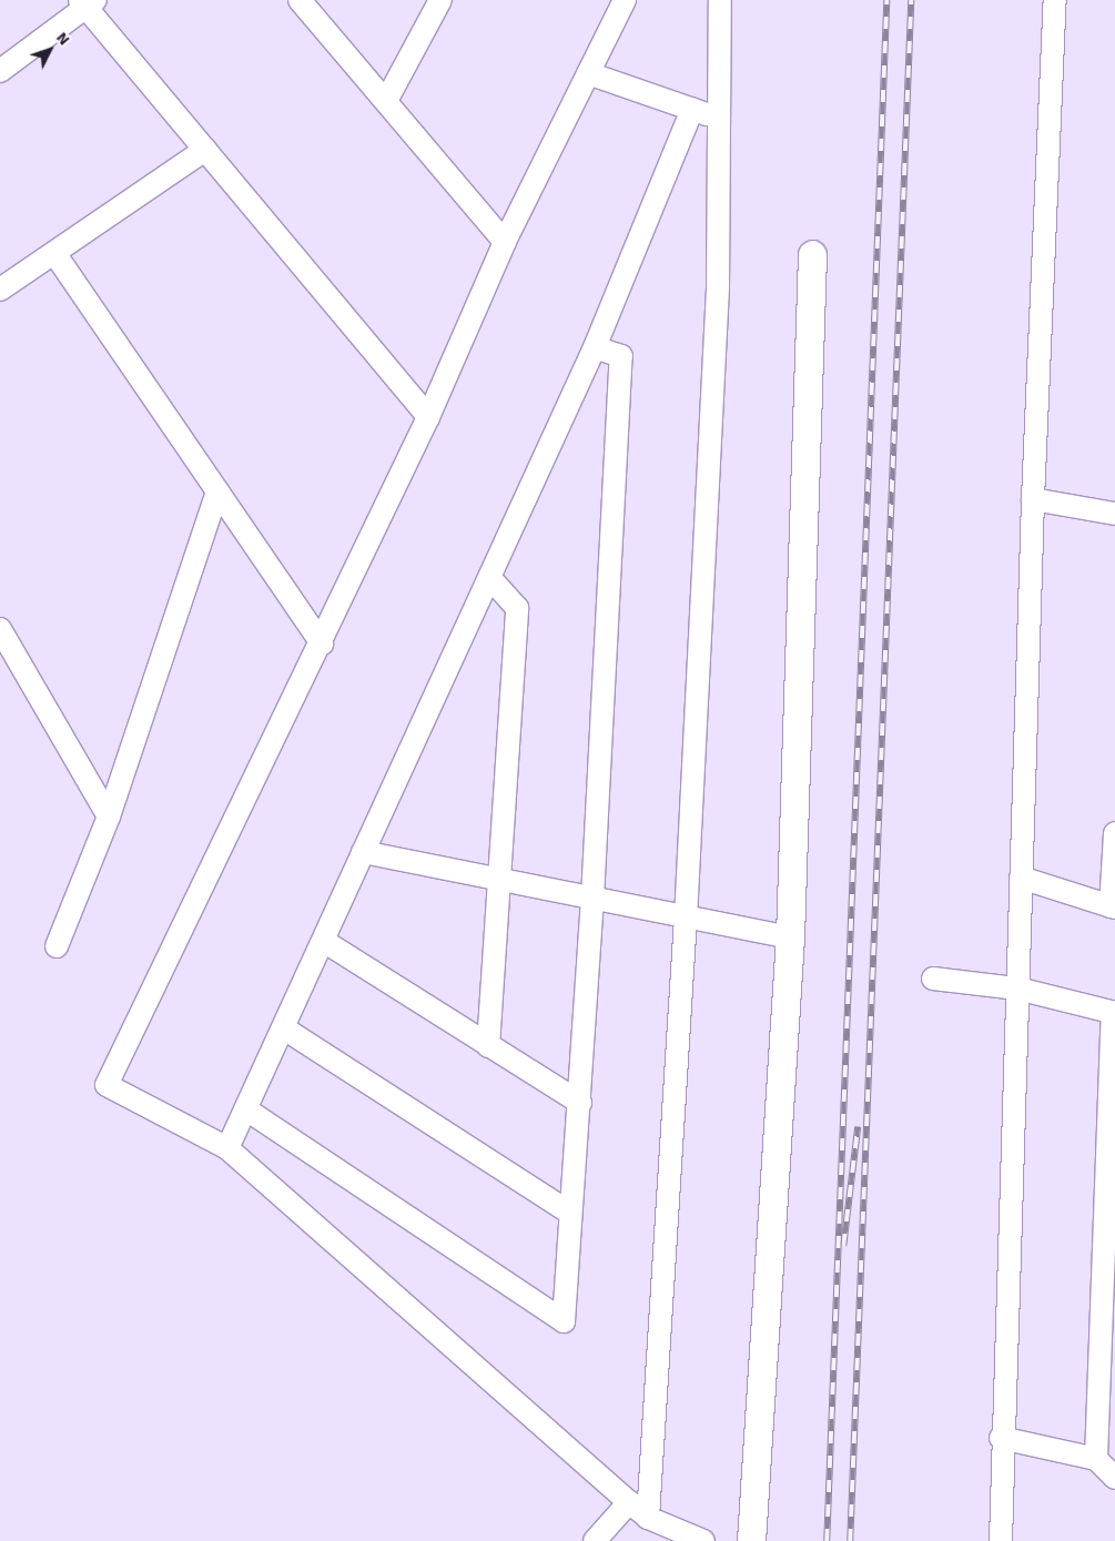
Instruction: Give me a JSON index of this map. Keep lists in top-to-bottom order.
{
  "north": "top right"
}
